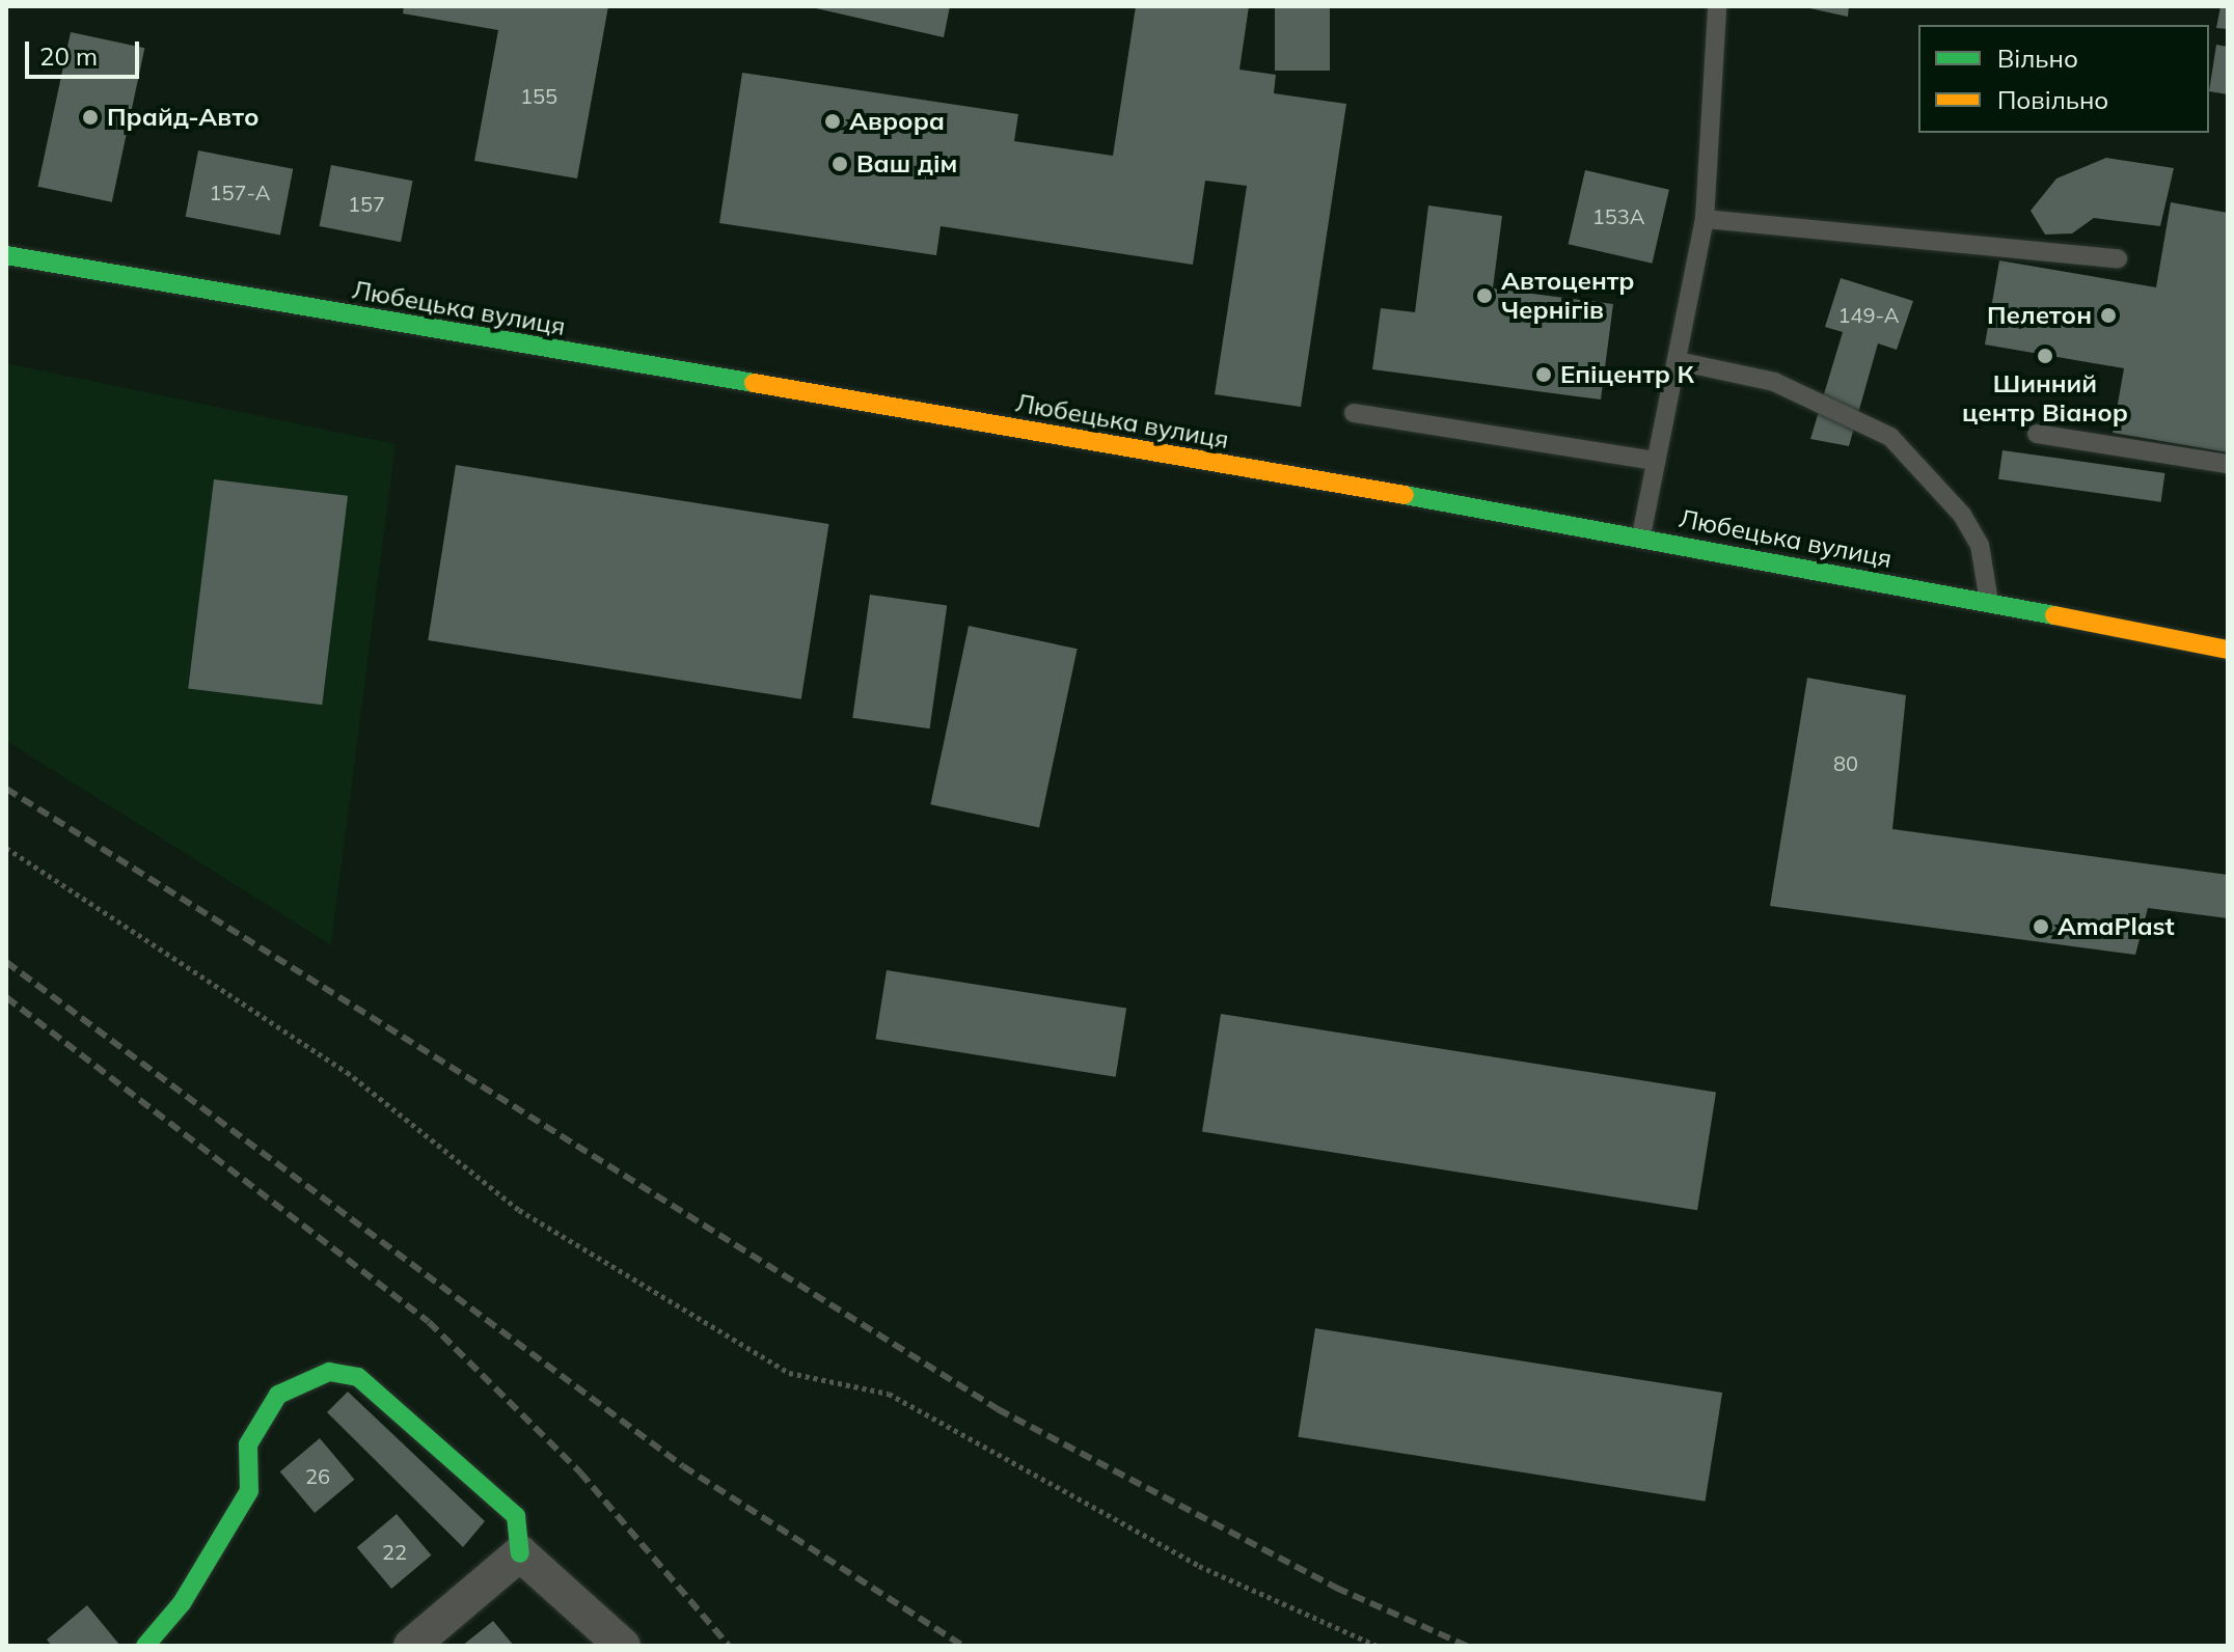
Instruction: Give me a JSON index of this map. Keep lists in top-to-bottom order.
{
  "streets": {
    "main road": ["Любецька вулиця"]
  },
  "places": [
    "Прайд-Авто",
    "Аврора",
    "Ваш дім",
    "Автоцентр Чернігів",
    "Пелетон",
    "Шинний центр Віанор",
    "Епіцентр К",
    "AmaPlast"
  ],
  "house_numbers": [
    "155",
    "157-А",
    "157",
    "153А",
    "149-А",
    "80",
    "26",
    "22"
  ],
  "legend": ["Вільно", "Повільно"],
  "scale_bar": "20 m"
}
